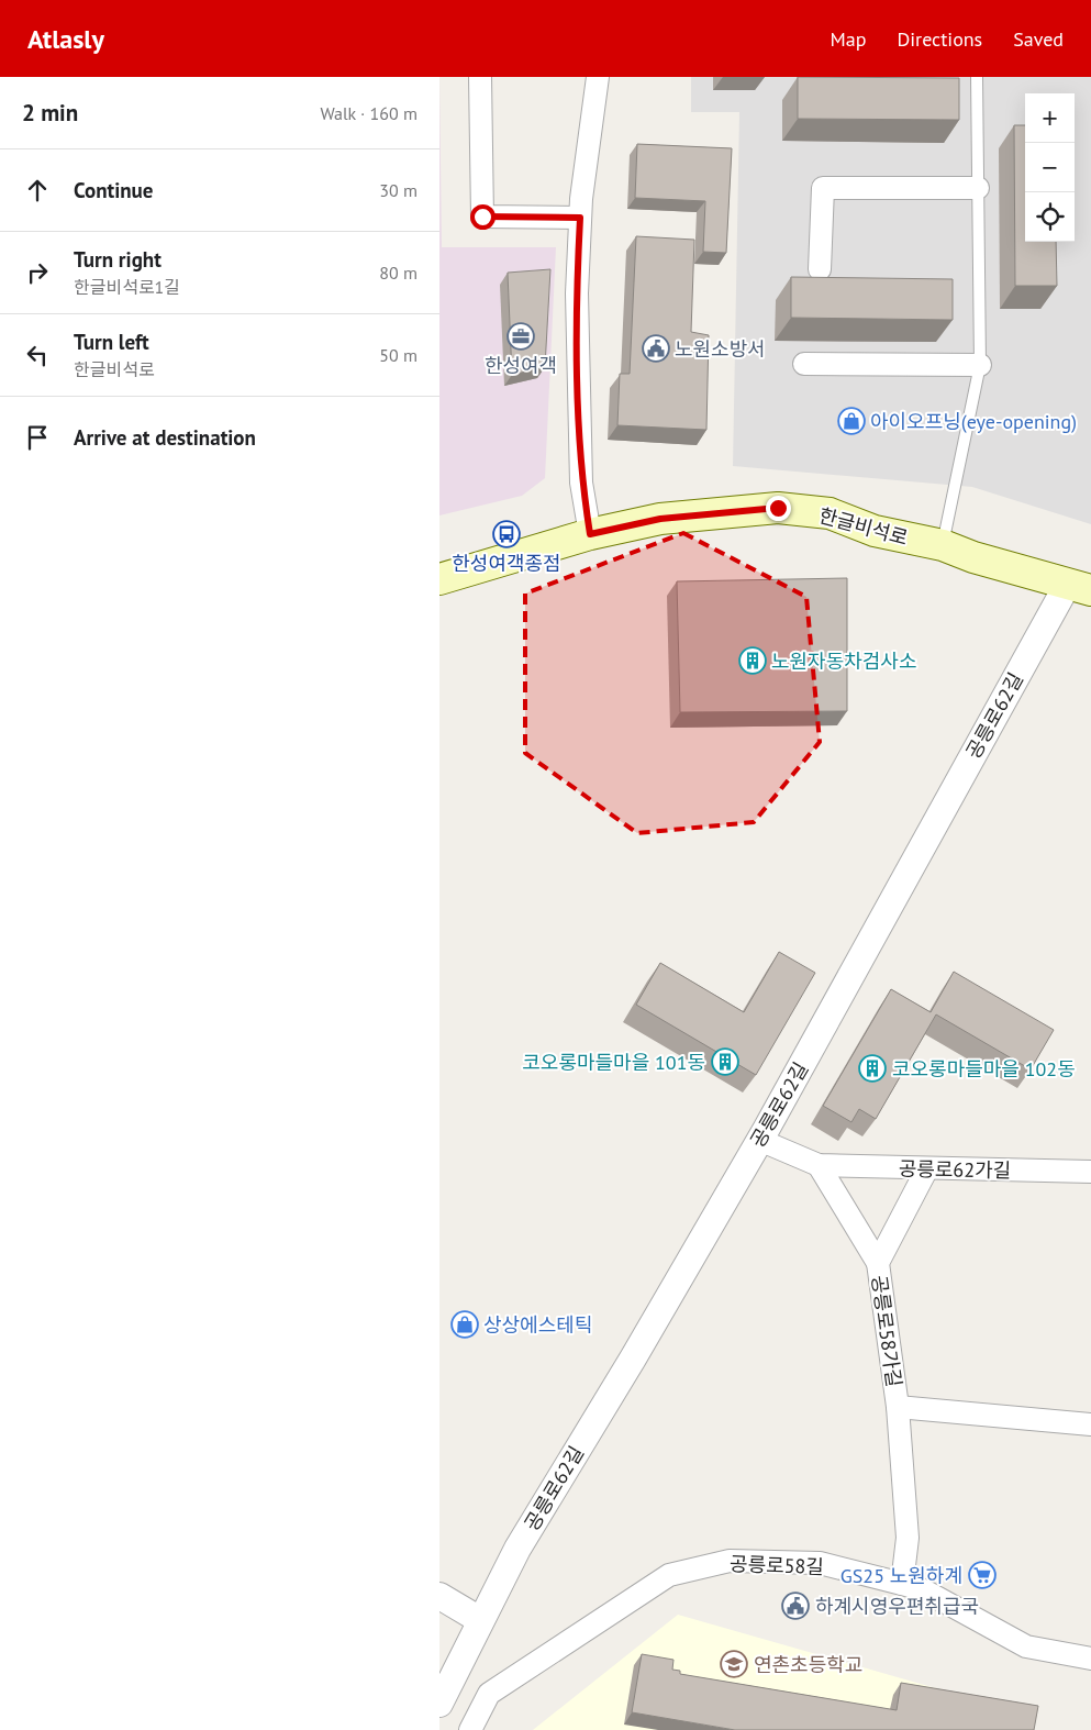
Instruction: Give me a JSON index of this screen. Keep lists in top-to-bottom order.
{
  "streets": {
    "main road": ["한글비석로"],
    "street": [
      "공릉로62길",
      "공릉로62가길",
      "공릉로58가길",
      "공릉로58길"
    ]
  },
  "crossings": [
    ["한글비석로", "공릉로62길"],
    ["공릉로62길", "공릉로62가길"],
    ["공릉로62가길", "공릉로58가길"],
    ["공릉로58가길", "공릉로58길"]
  ],
  "places": {
    "office": ["한성여객"],
    "public building": ["노원소방서", "하계시영우편취급국"],
    "shop": ["아이오프닝(eye-opening)", "상상에스테틱"],
    "bus stop": ["한성여객종점"],
    "building": ["노원자동차검사소", "코오롱마들마을 101동", "코오롱마들마을 102동"],
    "supermarket": ["GS25 노원하계"],
    "school or university": ["연촌초등학교"]
  },
  "page": {
    "header": "Atlasly",
    "nav": ["Map", "Directions", "Saved"],
    "heading": ["2 min", "Walk · 160 m"],
    "map_buttons": ["+", "−"],
    "list": [
      ["Continue", "30 m"],
      ["Turn right", "한글비석로1길", "80 m"],
      ["Turn left", "한글비석로", "50 m"],
      "Arrive at destination"
    ]
  }
}
